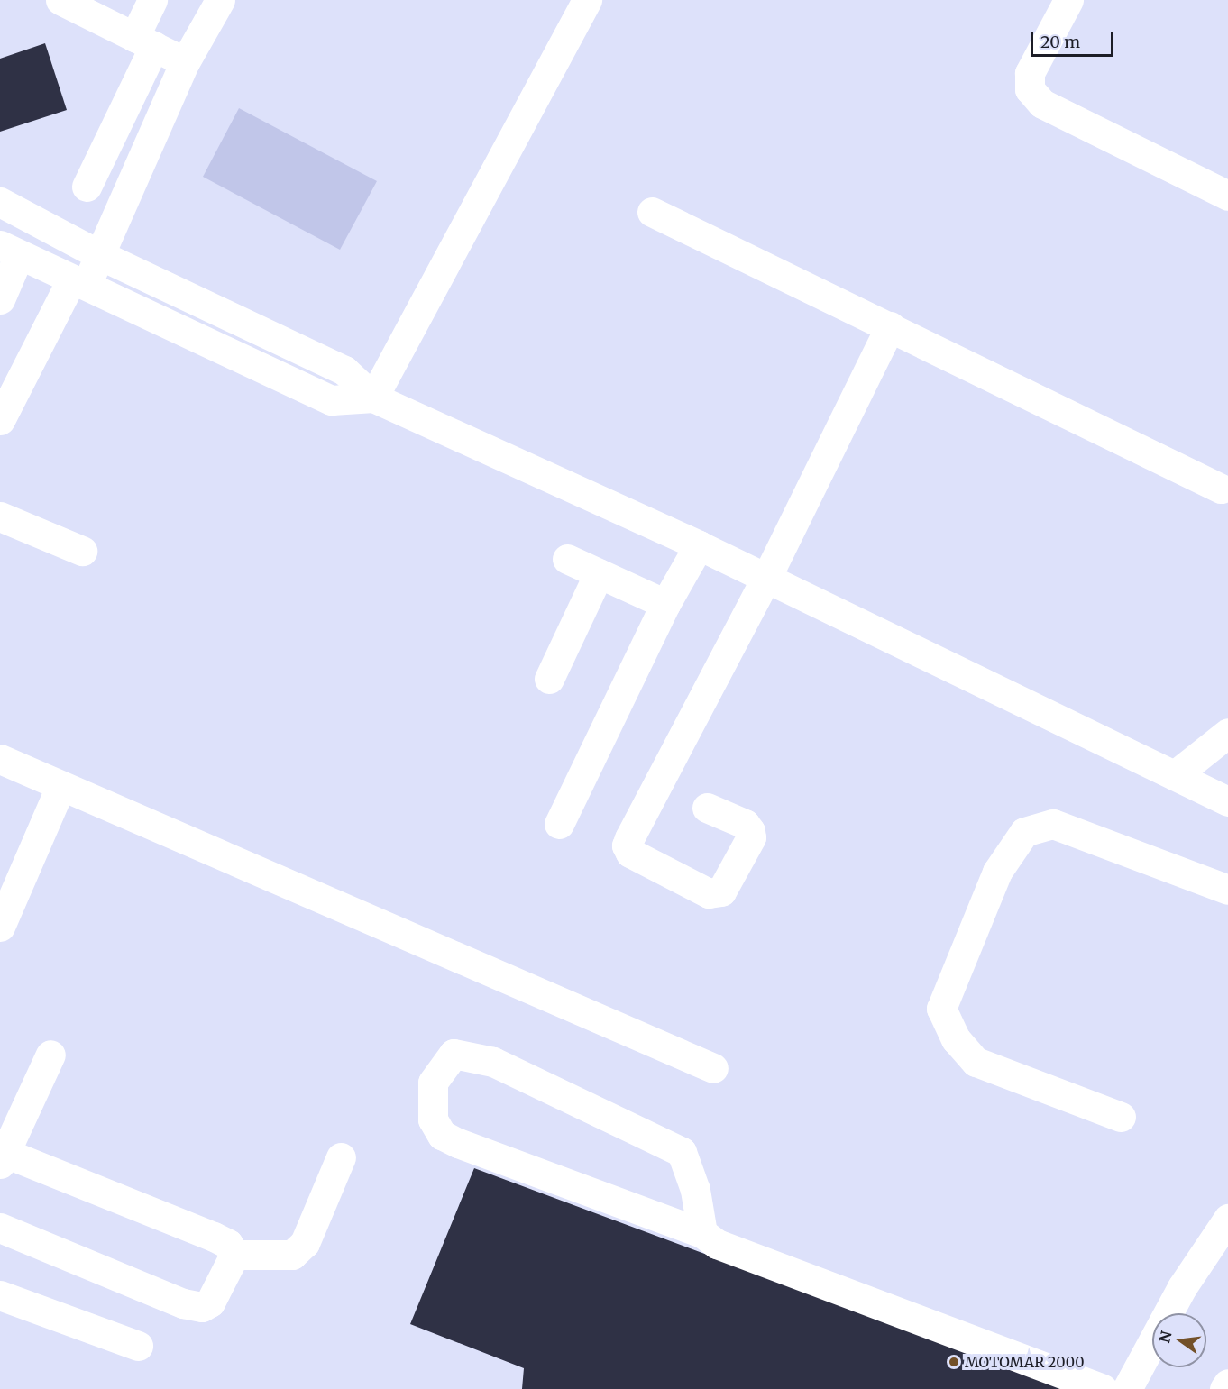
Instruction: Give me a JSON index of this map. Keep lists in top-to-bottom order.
{
  "places": ["MOTOMAR 2000"],
  "scale_bar": "20 m",
  "north": "left"
}
